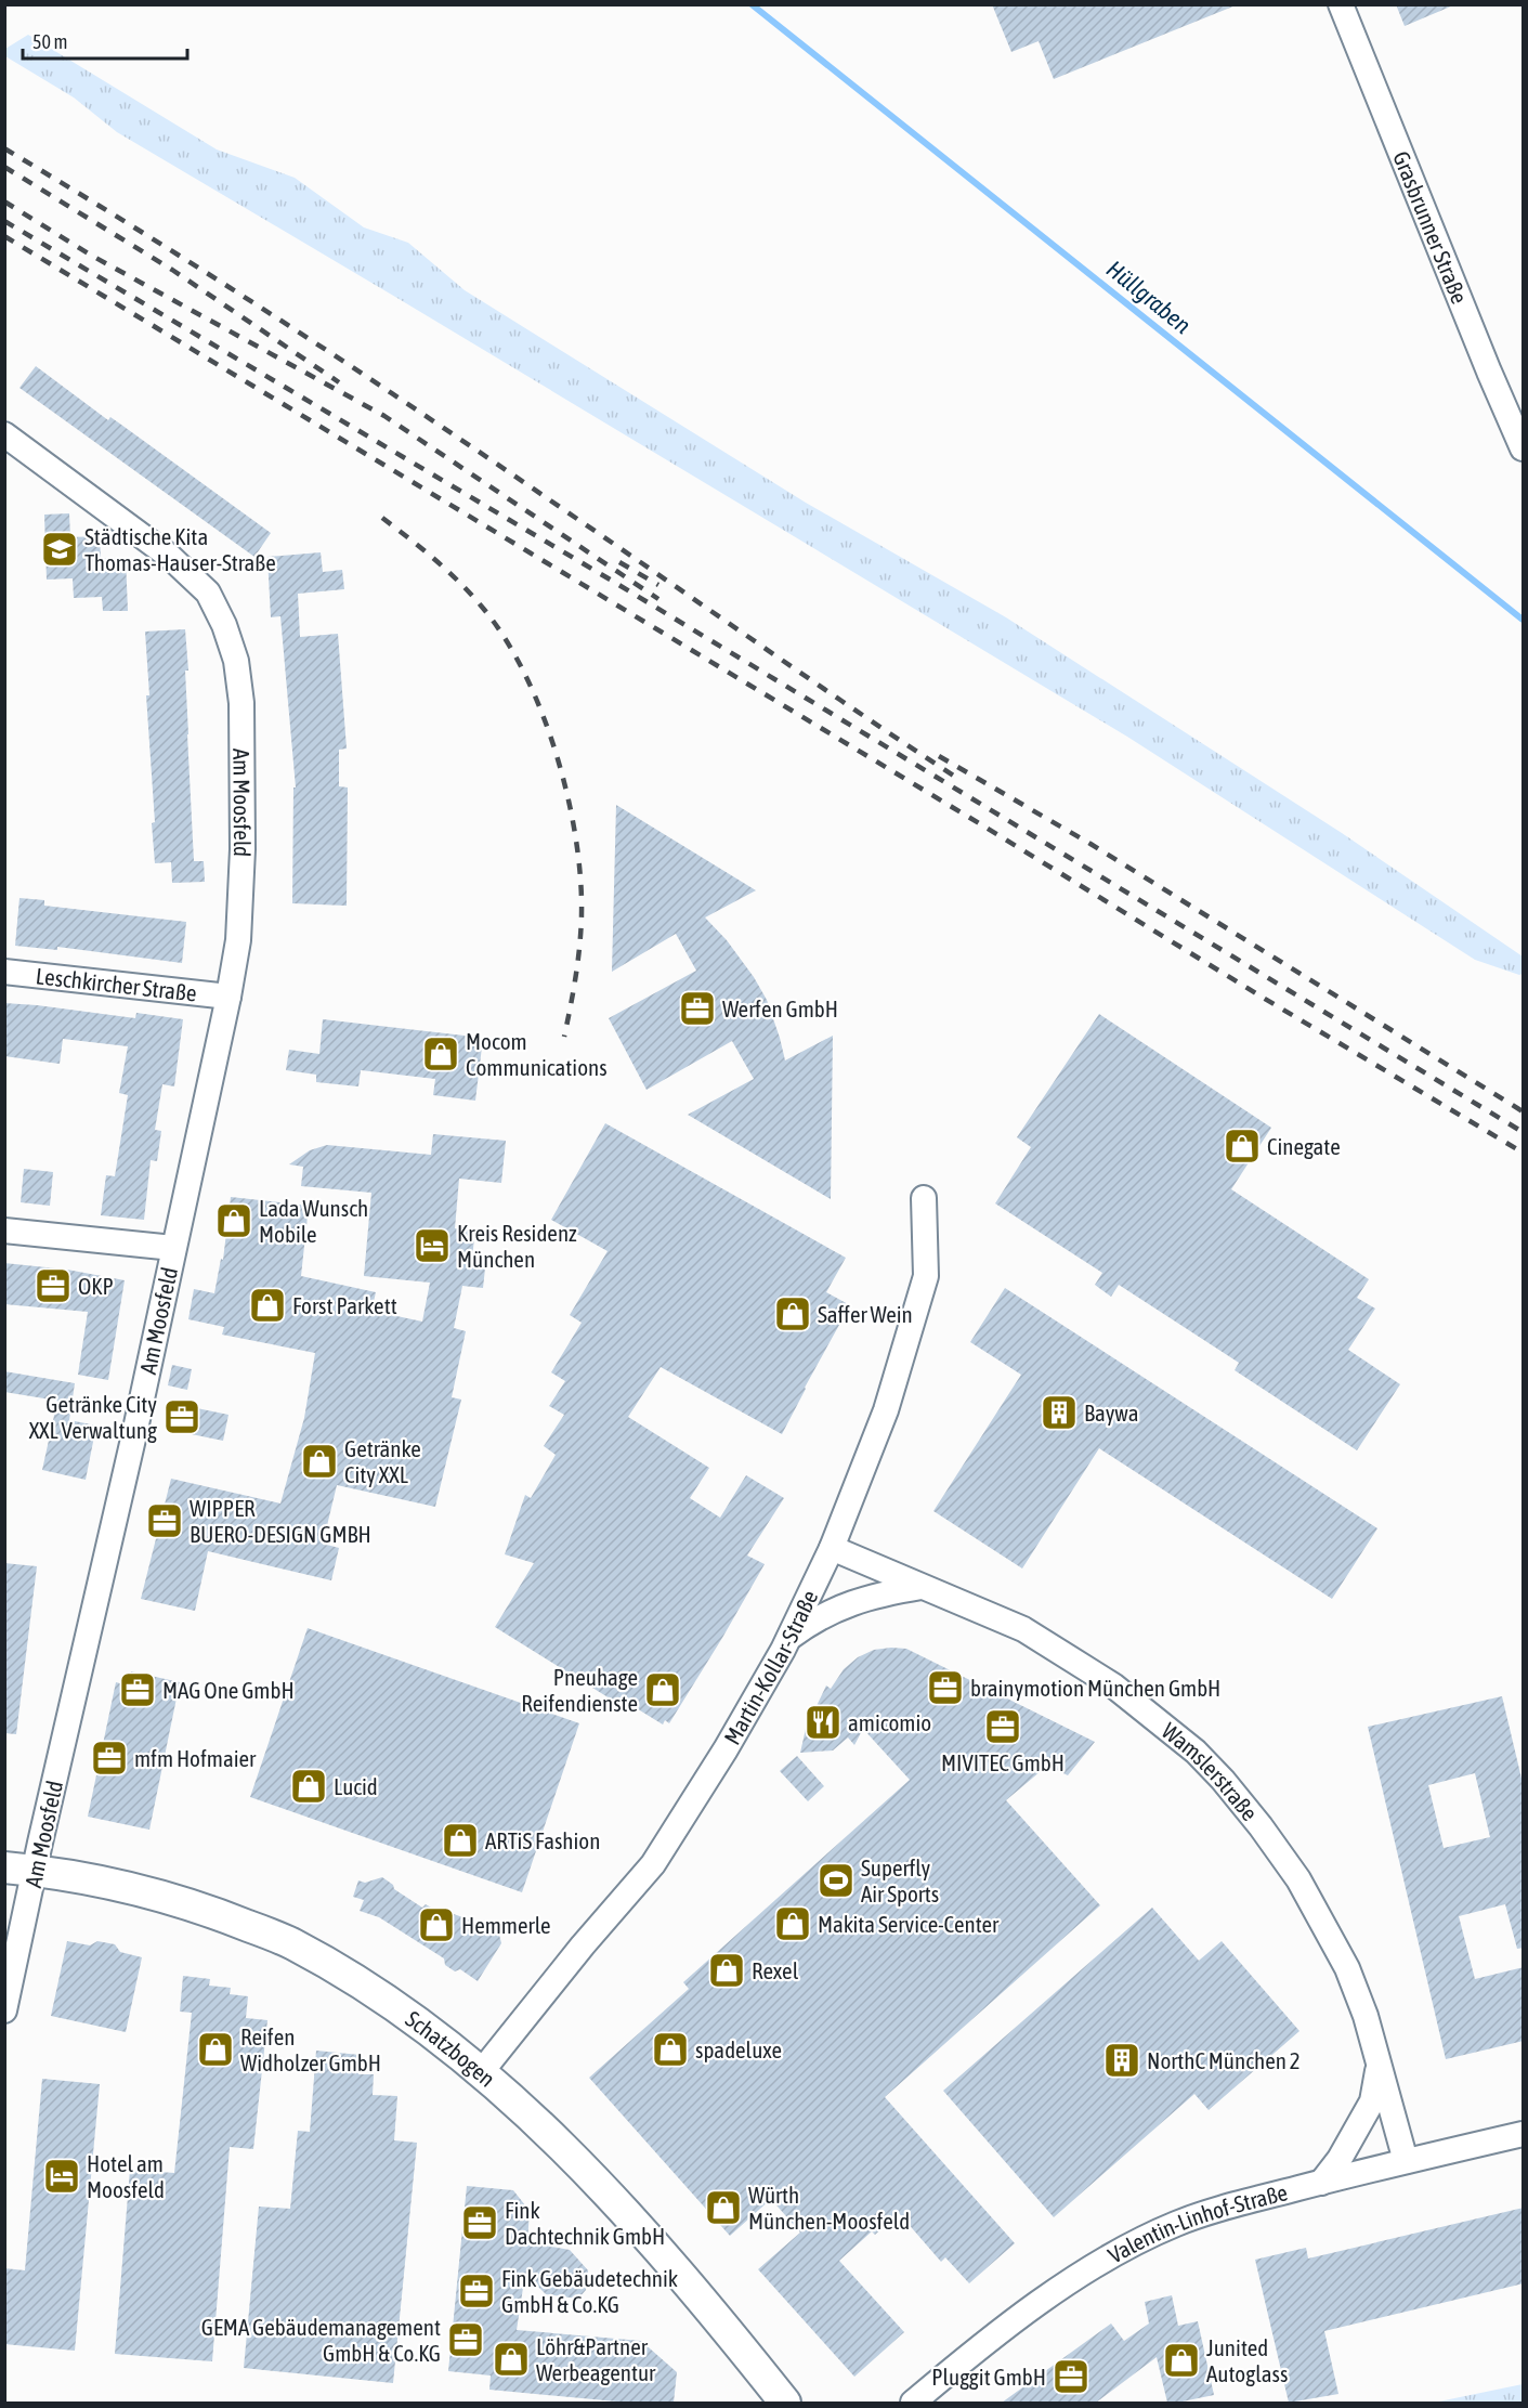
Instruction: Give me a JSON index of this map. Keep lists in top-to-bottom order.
{
  "streets": {
    "main road": ["Schatzbogen"],
    "street": [
      "Grasbrunner Straße",
      "Am Moosfeld",
      "Leschkircher Straße",
      "Martin-Kollar-Straße",
      "Wamslerstraße",
      "Valentin-Linhof-Straße"
    ]
  },
  "crossings": [
    ["Am Moosfeld", "Leschkircher Straße"],
    ["Am Moosfeld", "Schatzbogen"],
    ["Martin-Kollar-Straße", "Wamslerstraße"],
    ["Martin-Kollar-Straße", "Schatzbogen"],
    ["Wamslerstraße", "Valentin-Linhof-Straße"]
  ],
  "water": ["Hüllgraben"],
  "places": {
    "school or university": ["Städtische Kita Thomas-Hauser-Straße"],
    "office": [
      "Werfen GmbH",
      "OKP",
      "Getränke City XXL Verwaltung",
      "WIPPER BUERO-DESIGN GMBH",
      "brainymotion München GmbH",
      "MAG One GmbH",
      "MIVITEC GmbH",
      "mfm Hofmaier",
      "Fink Dachtechnik GmbH",
      "Fink Gebäudetechnik GmbH & Co.KG",
      "GEMA Gebäudemanagement GmbH & Co.KG",
      "Pluggit GmbH"
    ],
    "shop": [
      "Mocom Communications",
      "Cinegate",
      "Lada Wunsch Mobile",
      "Forst Parkett",
      "Saffer Wein",
      "Getränke City XXL",
      "Pneuhage Reifendienste",
      "Lucid",
      "ARTiS Fashion",
      "Makita Service-Center",
      "Hemmerle",
      "Rexel",
      "Reifen Widholzer GmbH",
      "spadeluxe",
      "Würth München-Moosfeld",
      "Löhr&Partner Werbeagentur",
      "Junited Autoglass"
    ],
    "hotel": ["Kreis Residenz München", "Hotel am Moosfeld"],
    "building": ["Baywa", "NorthC München 2"],
    "restaurant": ["amicomio"],
    "sports": ["Superfly Air Sports"]
  },
  "scale_bar": "50 m"
}
